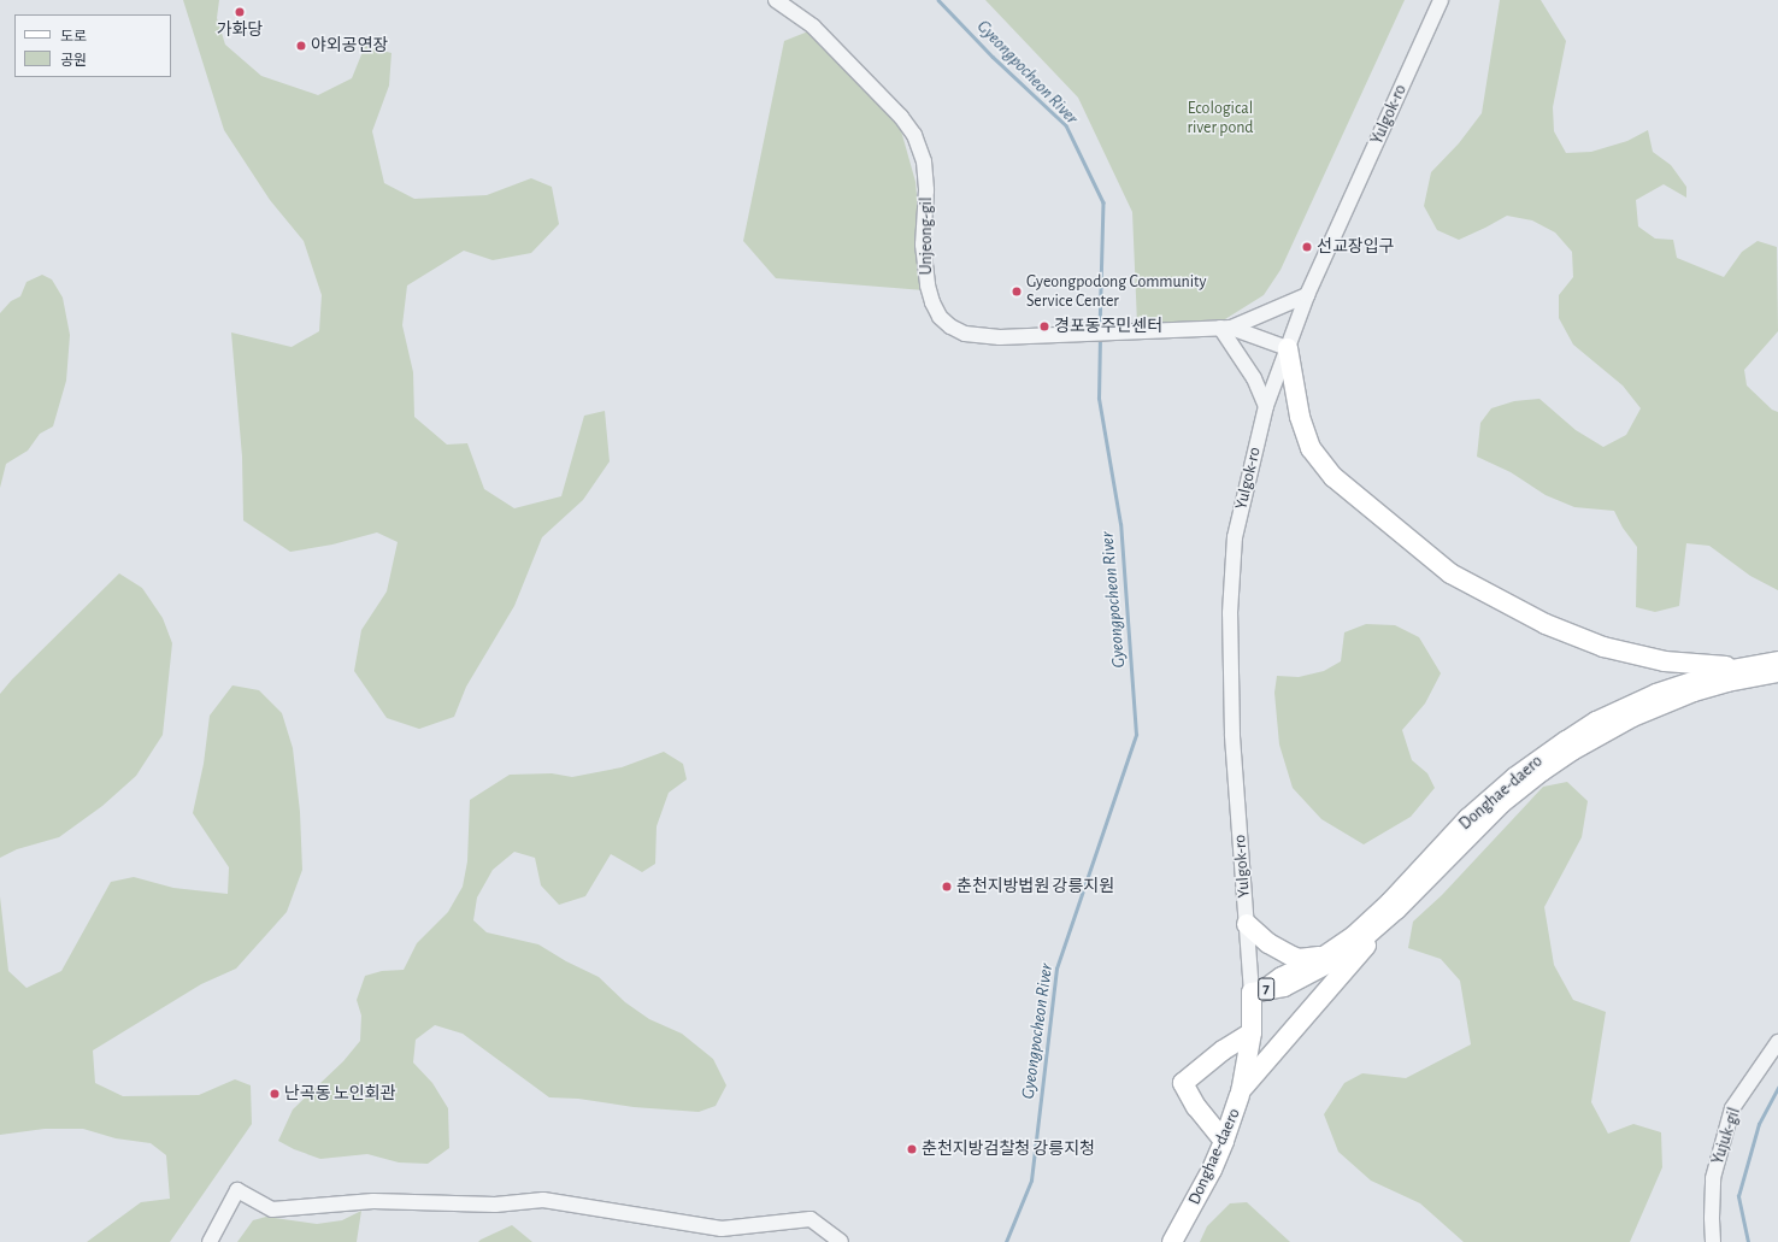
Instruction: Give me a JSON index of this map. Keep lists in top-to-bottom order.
{
  "streets": {
    "main road": ["Donghae-daero", "7"],
    "street": ["Yulgok-ro", "Unjeong-gil", "Yujuk-gil"]
  },
  "crossings": [
    ["Yulgok-ro", "Unjeong-gil"],
    ["Yulgok-ro", "Donghae-daero"],
    ["Donghae-daero", "7"]
  ],
  "water": ["Gyeongpocheon River"],
  "parks": ["Ecological river pond"],
  "places": [
    "가화당",
    "야외공연장",
    "선교장입구",
    "Gyeongpodong Community Service Center",
    "경포동주민센터",
    "춘천지방법원 강릉지원",
    "난곡동 노인회관",
    "춘천지방검찰청 강릉지청"
  ],
  "legend": ["도로", "공원"]
}
